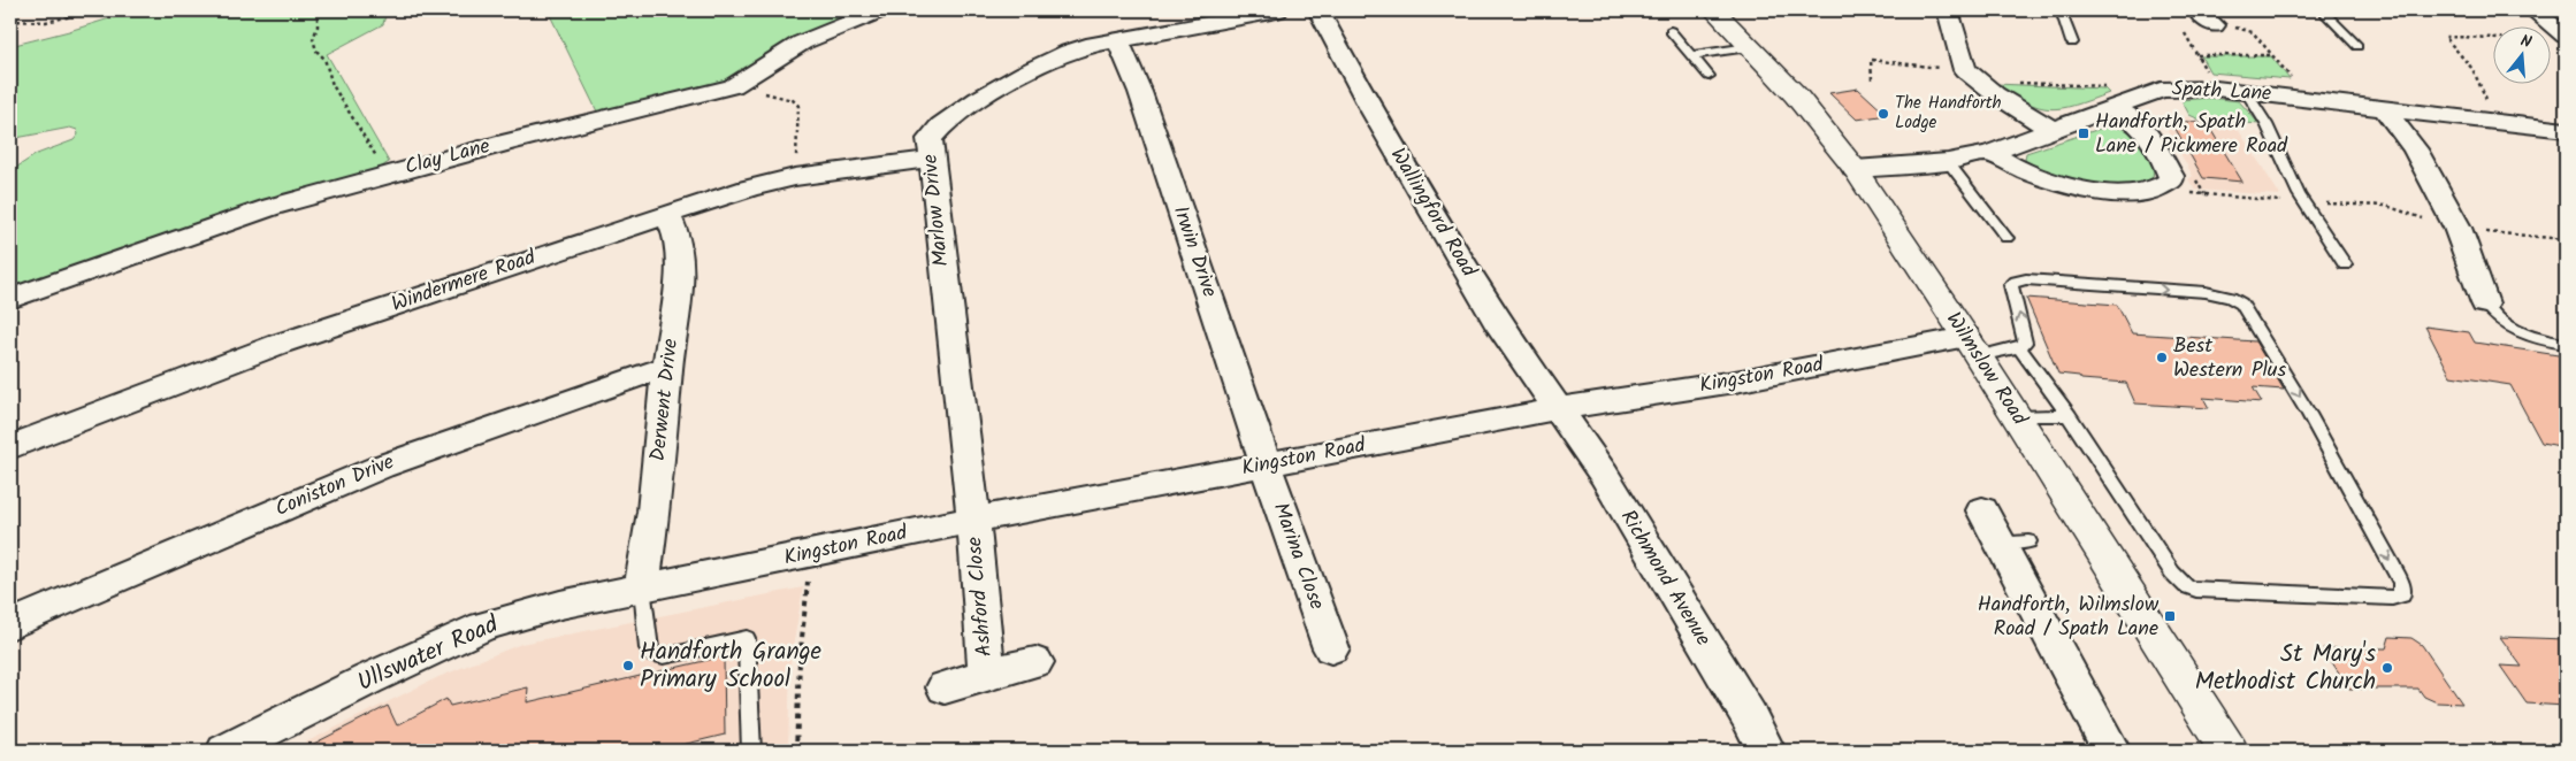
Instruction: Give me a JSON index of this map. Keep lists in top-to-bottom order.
{
  "streets": {
    "main road": ["Wilmslow Road"],
    "street": [
      "Spath Lane",
      "Clay Lane",
      "Marlow Drive",
      "Wallingford Road",
      "Irwin Drive",
      "Windermere Road",
      "Kingston Road",
      "Derwent Drive",
      "Coniston Drive",
      "Marina Close",
      "Richmond Avenue",
      "Ashford Close",
      "Ullswater Road"
    ]
  },
  "crossings": [
    ["Spath Lane", "Wilmslow Road"],
    ["Marlow Drive", "Irwin Drive"],
    ["Marlow Drive", "Windermere Road"],
    ["Marlow Drive", "Kingston Road"],
    ["Marlow Drive", "Ashford Close"],
    ["Wallingford Road", "Kingston Road"],
    ["Wallingford Road", "Richmond Avenue"],
    ["Irwin Drive", "Kingston Road"],
    ["Irwin Drive", "Marina Close"],
    ["Windermere Road", "Derwent Drive"],
    ["Wilmslow Road", "Kingston Road"],
    ["Kingston Road", "Derwent Drive"],
    ["Kingston Road", "Marina Close"],
    ["Kingston Road", "Richmond Avenue"],
    ["Kingston Road", "Ashford Close"],
    ["Kingston Road", "Ullswater Road"],
    ["Derwent Drive", "Coniston Drive"],
    ["Derwent Drive", "Ullswater Road"]
  ],
  "places": {
    "other": [
      "The Handforth Lodge",
      "Best Western Plus",
      "Handforth Grange Primary School",
      "St Mary's Methodist Church"
    ],
    "transit": ["Handforth, Spath Lane / Pickmere Road", "Handforth, Wilmslow Road / Spath Lane"]
  },
  "north": "top"
}
